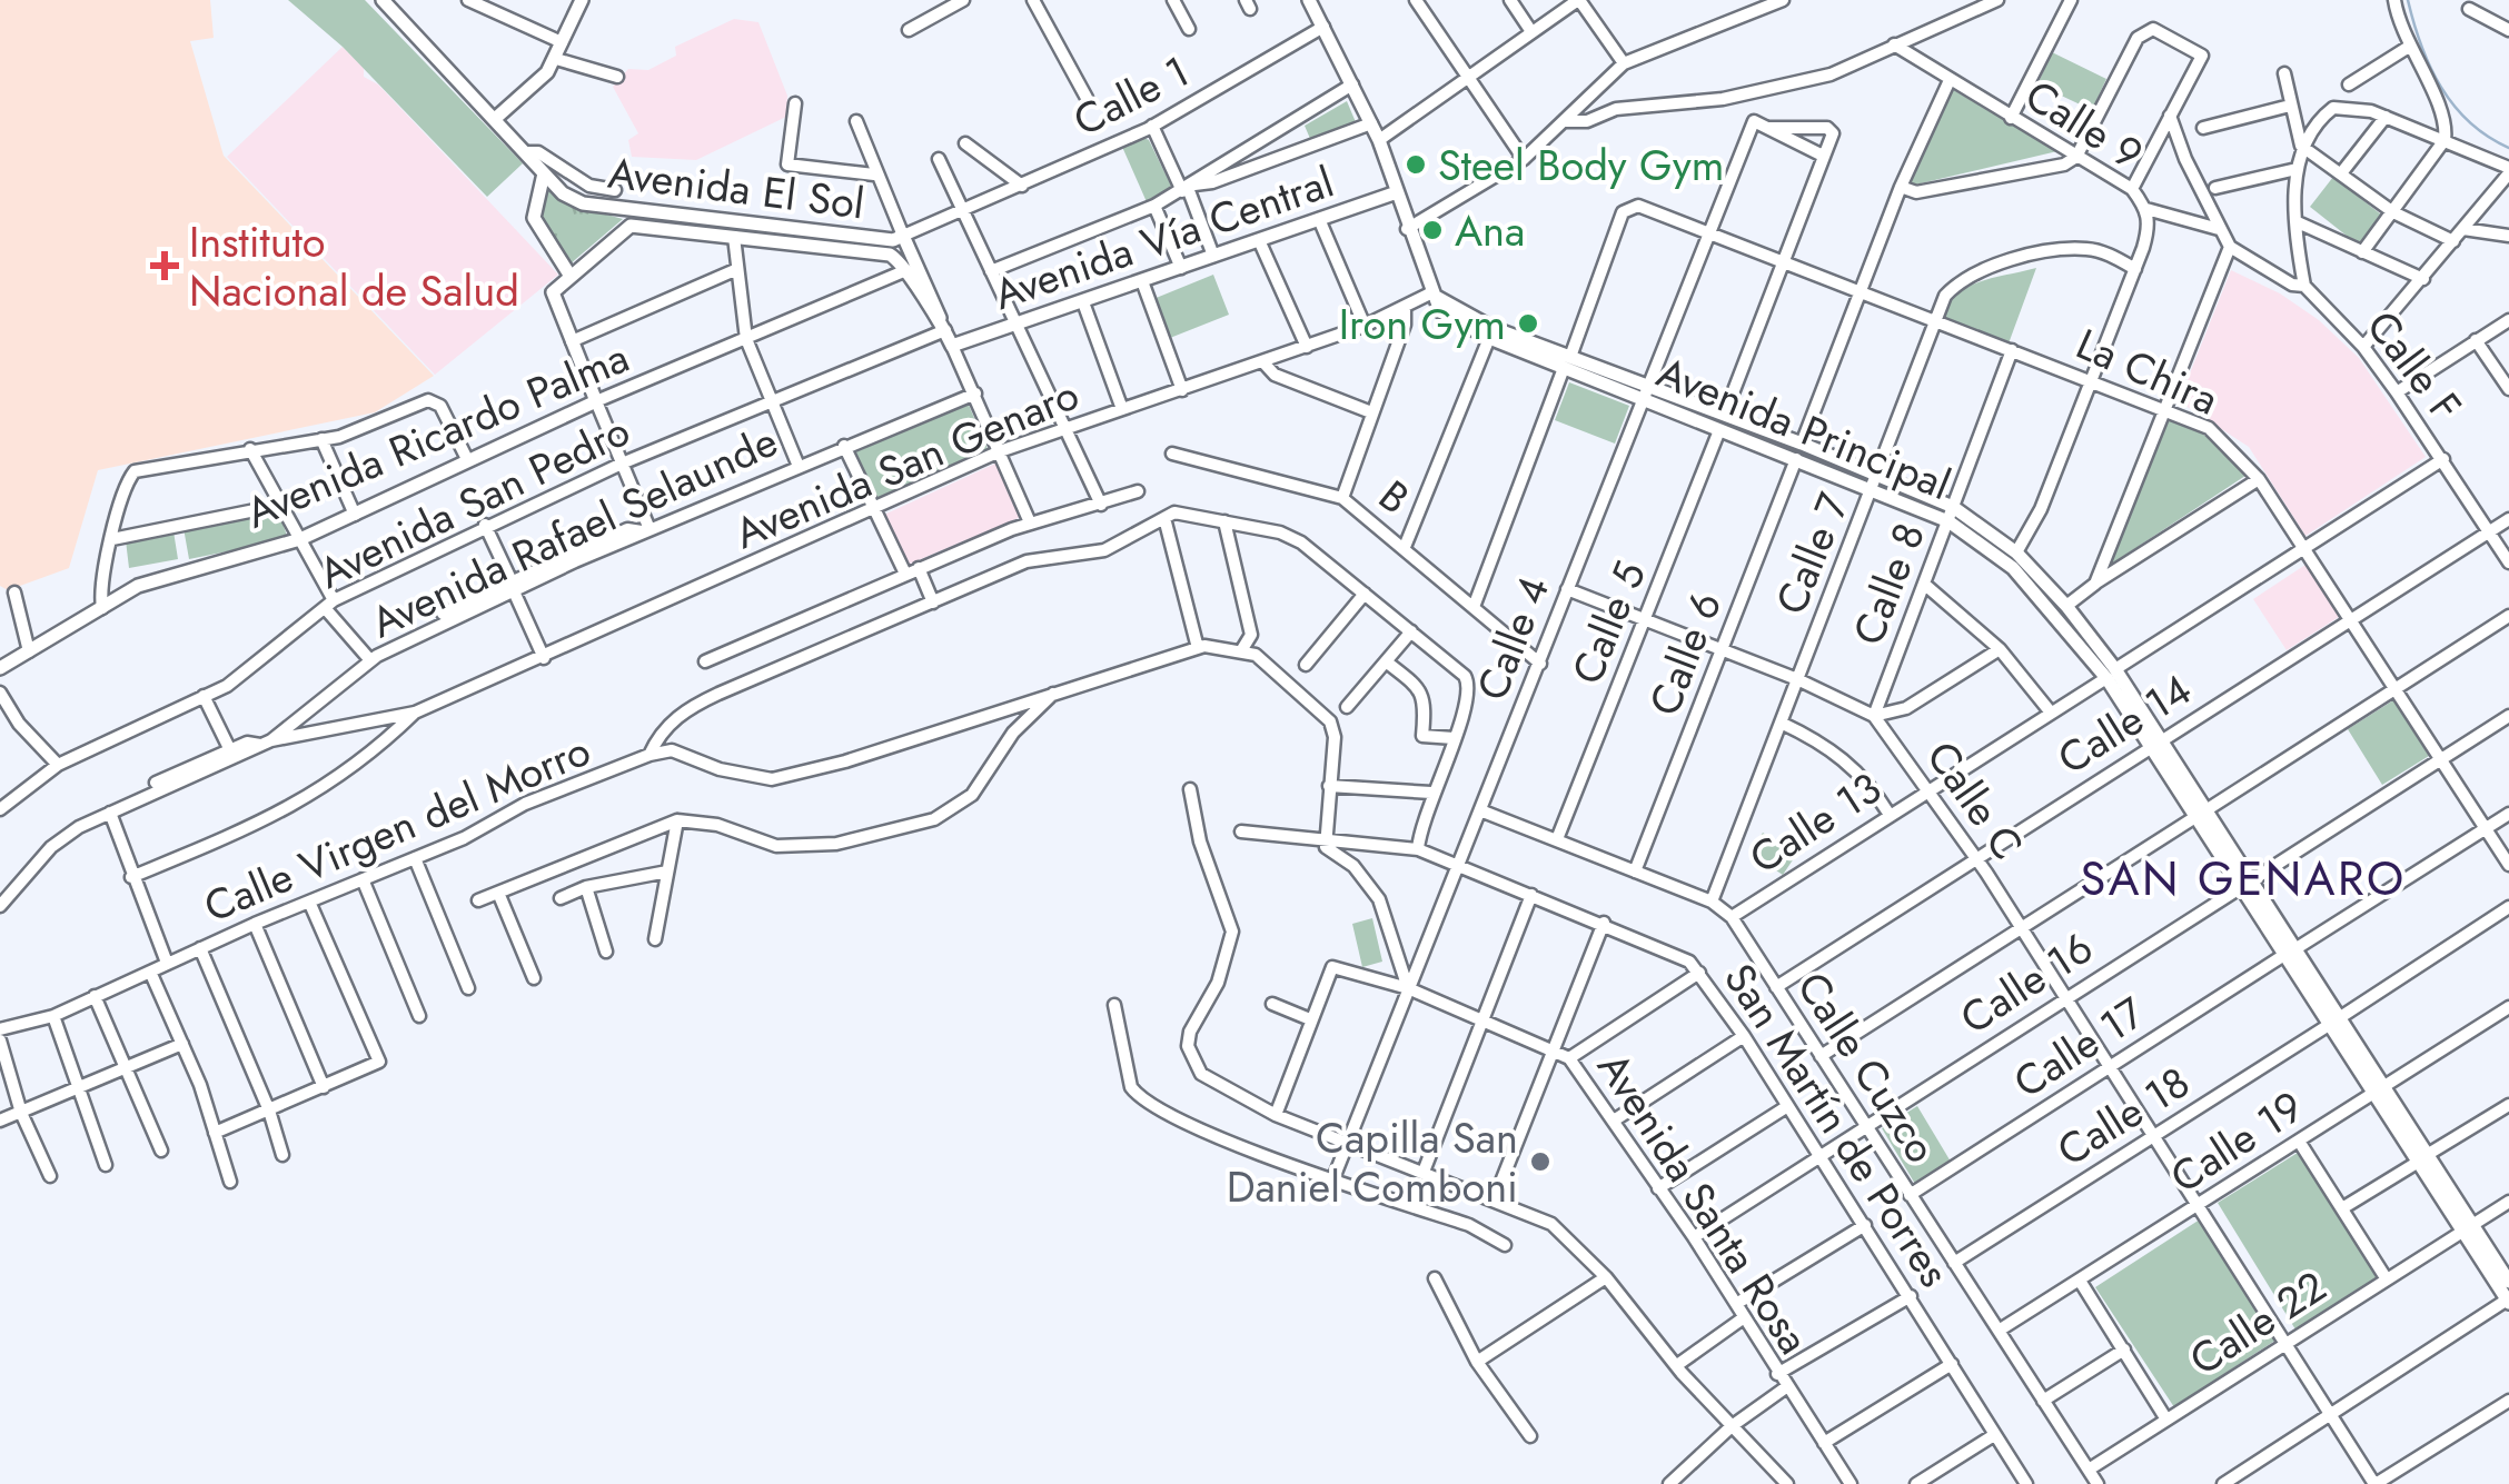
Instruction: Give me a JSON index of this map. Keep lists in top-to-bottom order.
{
  "streets": {
    "street": [
      "Calle 1",
      "Calle 9",
      "Avenida El Sol",
      "Avenida Vía Central",
      "Calle F",
      "La Chira",
      "Avenida Principal",
      "Avenida Ricardo Palma",
      "Avenida San Genaro",
      "B",
      "Avenida San Pedro",
      "Avenida Rafael Selaunde",
      "Calle 7",
      "Calle 8",
      "Calle 5",
      "Calle 4",
      "Calle 6",
      "Calle 14",
      "Calle C",
      "Calle 13",
      "Calle Virgen del Morro",
      "Calle 16",
      "Calle 17",
      "Calle Cuzco",
      "Calle 18",
      "San Martín de Porres",
      "Calle 19",
      "Avenida Santa Rosa",
      "Calle 22"
    ]
  },
  "crossings": [
    ["Calle 1", "Avenida El Sol"],
    ["Calle 9", "La Chira"],
    ["Calle 9", "Avenida Principal"],
    ["Calle 9", "Calle 7"],
    ["Calle F", "Calle 14"],
    ["Calle F", "Calle 13"],
    ["La Chira", "Avenida Principal"],
    ["La Chira", "Calle 7"],
    ["La Chira", "Calle 8"],
    ["La Chira", "Calle 4"],
    ["La Chira", "Calle 14"],
    ["La Chira", "Calle 13"],
    ["La Chira", "Calle 16"],
    ["La Chira", "Calle 17"],
    ["Avenida Principal", "Avenida San Genaro"],
    ["Avenida Principal", "Calle 7"],
    ["Avenida Principal", "Calle 8"],
    ["Avenida Principal", "Calle 5"],
    ["Avenida Principal", "Calle 4"],
    ["Avenida Principal", "Calle 6"],
    ["Avenida Principal", "Calle 14"],
    ["Avenida Principal", "Calle 13"],
    ["Avenida Principal", "Calle 16"],
    ["Avenida Principal", "Calle 17"],
    ["Avenida Principal", "Calle 18"],
    ["Avenida Principal", "Calle 19"],
    ["Avenida Principal", "Calle 22"],
    ["B", "Calle 4"],
    ["Calle 7", "Calle C"],
    ["Calle 7", "Calle Cuzco"],
    ["Calle 8", "Calle C"],
    ["Calle 5", "Calle C"],
    ["Calle 5", "Calle Cuzco"],
    ["Calle 4", "Calle C"],
    ["Calle 4", "Calle Cuzco"],
    ["Calle 4", "San Martín de Porres"],
    ["Calle 4", "Avenida Santa Rosa"],
    ["Calle 6", "Calle C"],
    ["Calle 6", "Calle Cuzco"],
    ["Calle 14", "Calle C"],
    ["Calle 14", "Calle Cuzco"],
    ["Calle C", "Calle 13"],
    ["Calle C", "Calle 16"],
    ["Calle C", "Calle 17"],
    ["Calle C", "Calle 18"],
    ["Calle C", "Calle 19"],
    ["Calle C", "Calle 22"],
    ["Calle 13", "Calle Cuzco"],
    ["Calle 16", "Calle Cuzco"],
    ["Calle 16", "San Martín de Porres"],
    ["Calle 16", "Avenida Santa Rosa"],
    ["Calle 17", "Calle Cuzco"],
    ["Calle Cuzco", "Calle 18"],
    ["Calle Cuzco", "Calle 19"],
    ["Calle Cuzco", "Calle 22"]
  ],
  "districts": ["SAN GENARO"],
  "places": {
    "other": [
      "Steel Body Gym",
      "Ana",
      "Iron Gym",
      "Capilla San Daniel Comboni"
    ],
    "health": ["Instituto Nacional de Salud"]
  }
}
